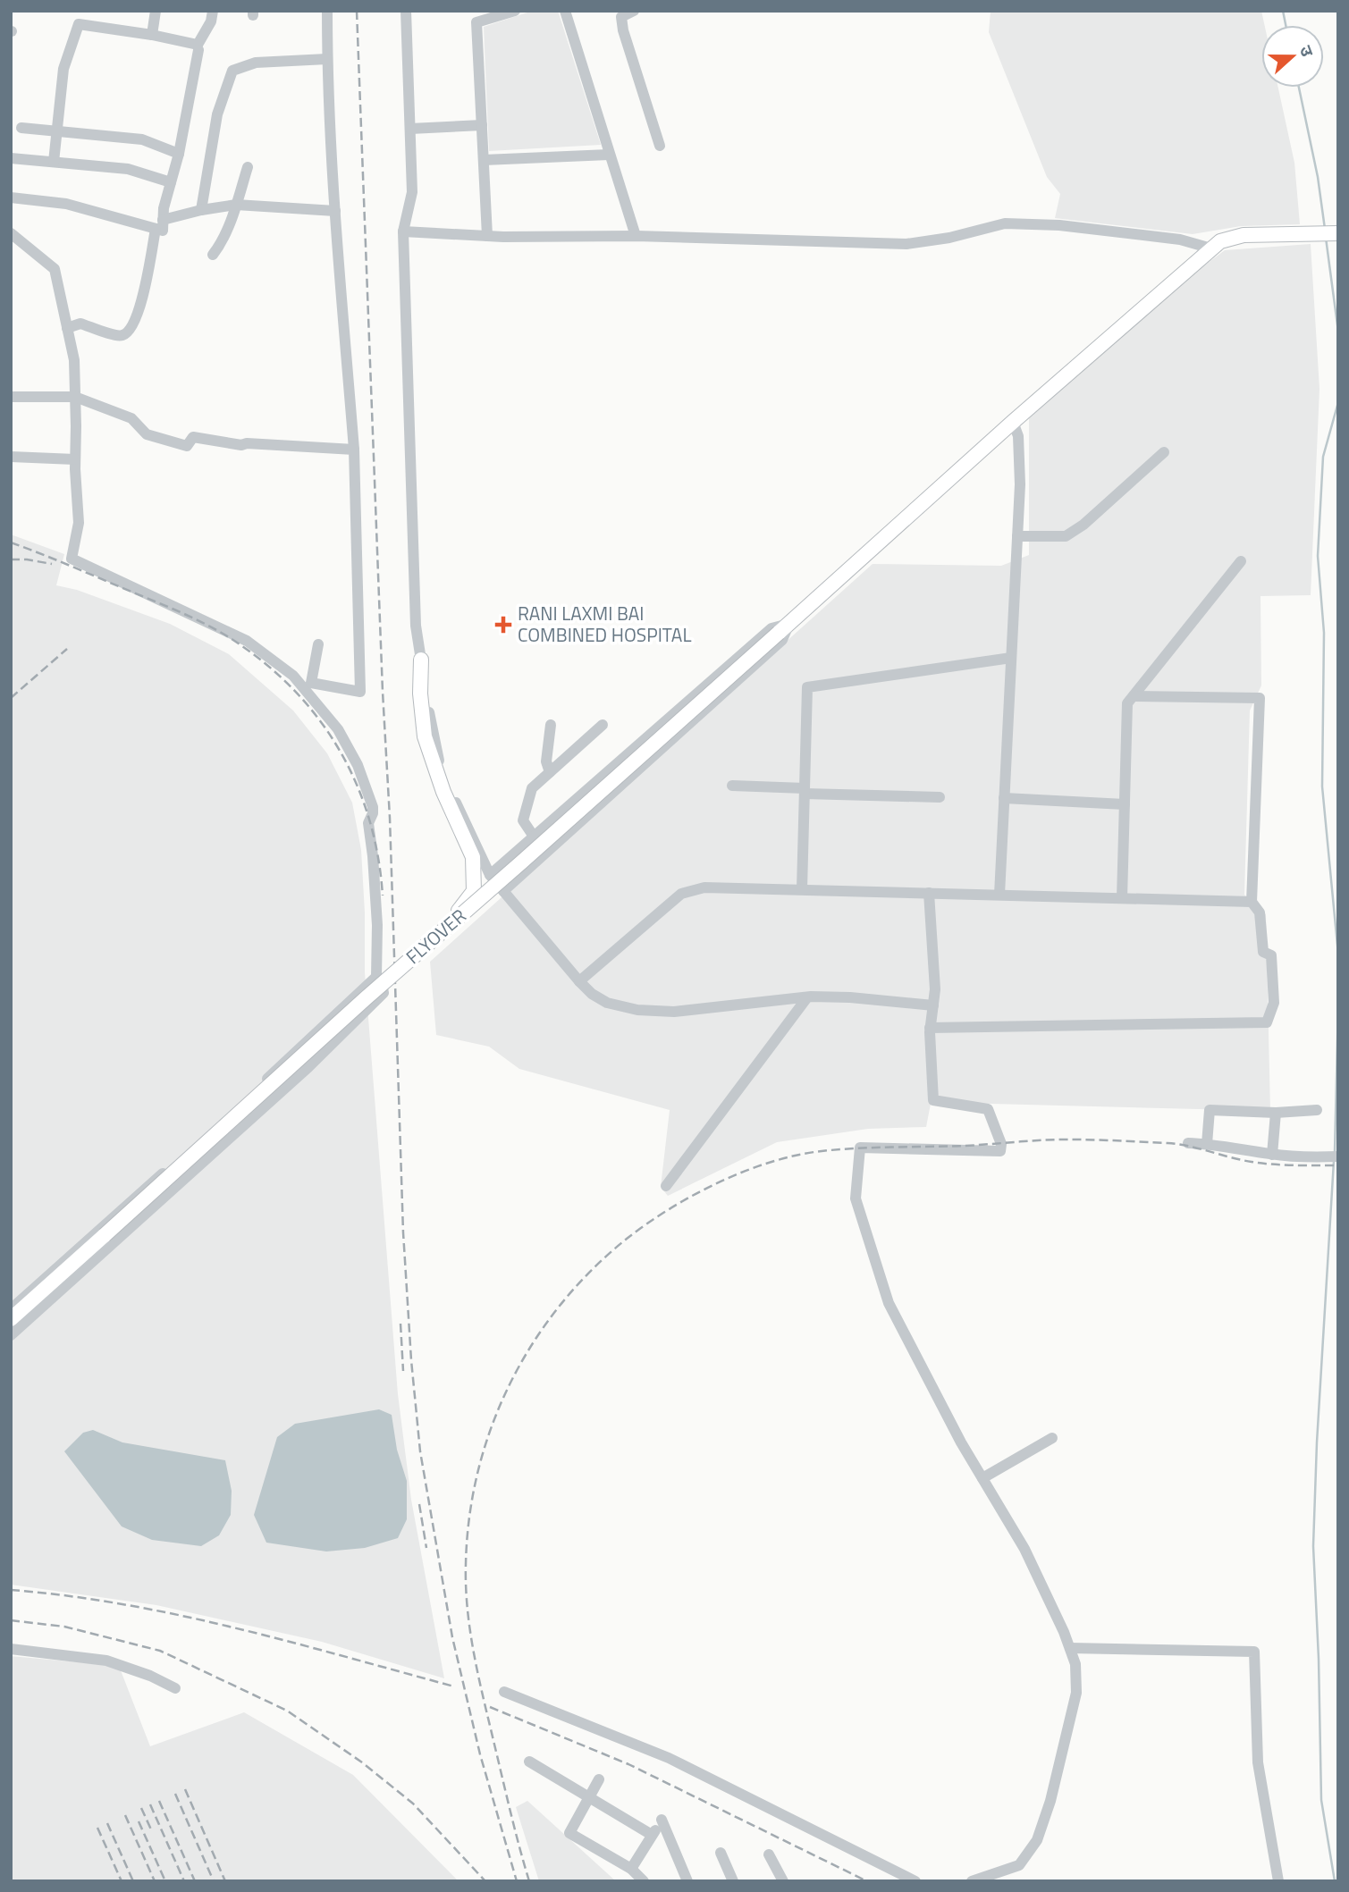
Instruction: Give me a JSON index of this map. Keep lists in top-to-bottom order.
{
  "streets": {
    "main road": ["FLYOVER"]
  },
  "places": {
    "health": ["RANI LAXMI BAI COMBINED HOSPITAL"]
  },
  "north": "right"
}
